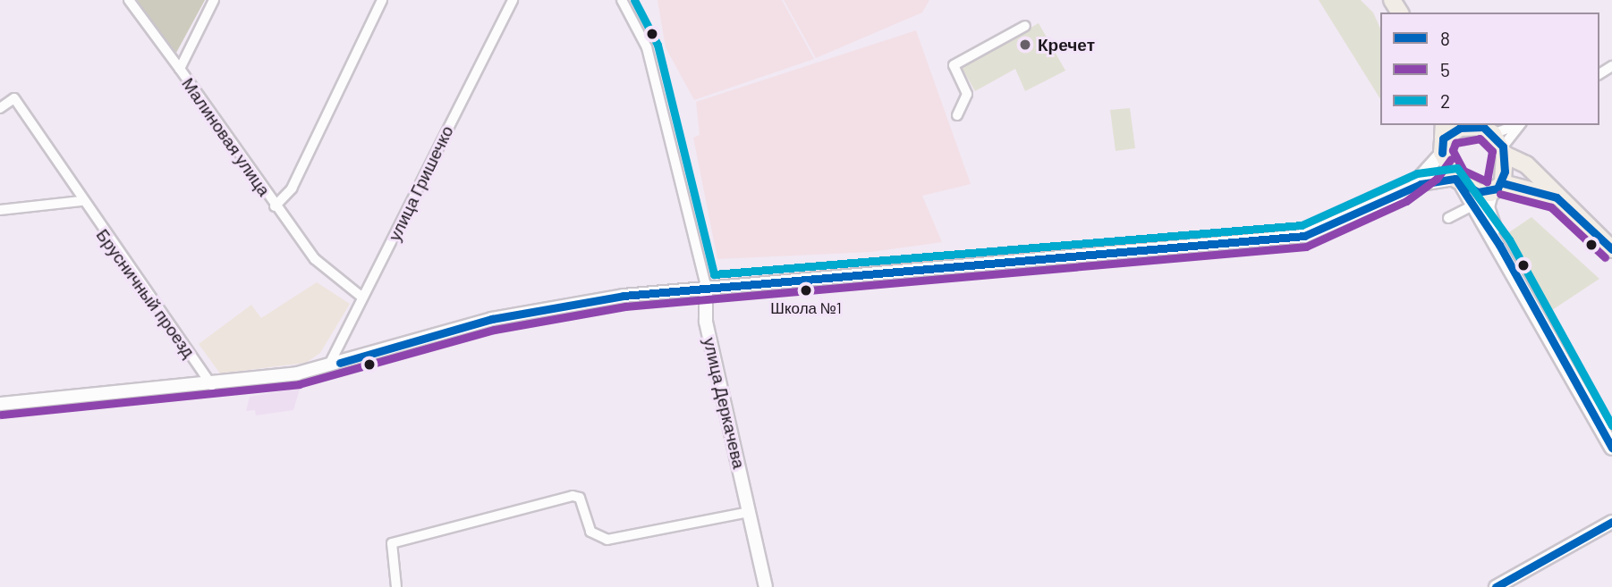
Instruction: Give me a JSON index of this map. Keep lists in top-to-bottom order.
{
  "streets": {
    "street": [
      "Малиновая улица",
      "улица Гришечко",
      "Брусничный проезд",
      "улица Деркачева"
    ]
  },
  "crossings": [
    ["Малиновая улица", "улица Гришечко"]
  ],
  "places": ["Кречет", "Школа №1"],
  "lines": ["transit line 2", "transit line 8", "transit line 5"],
  "legend": ["8", "5", "2"]
}
